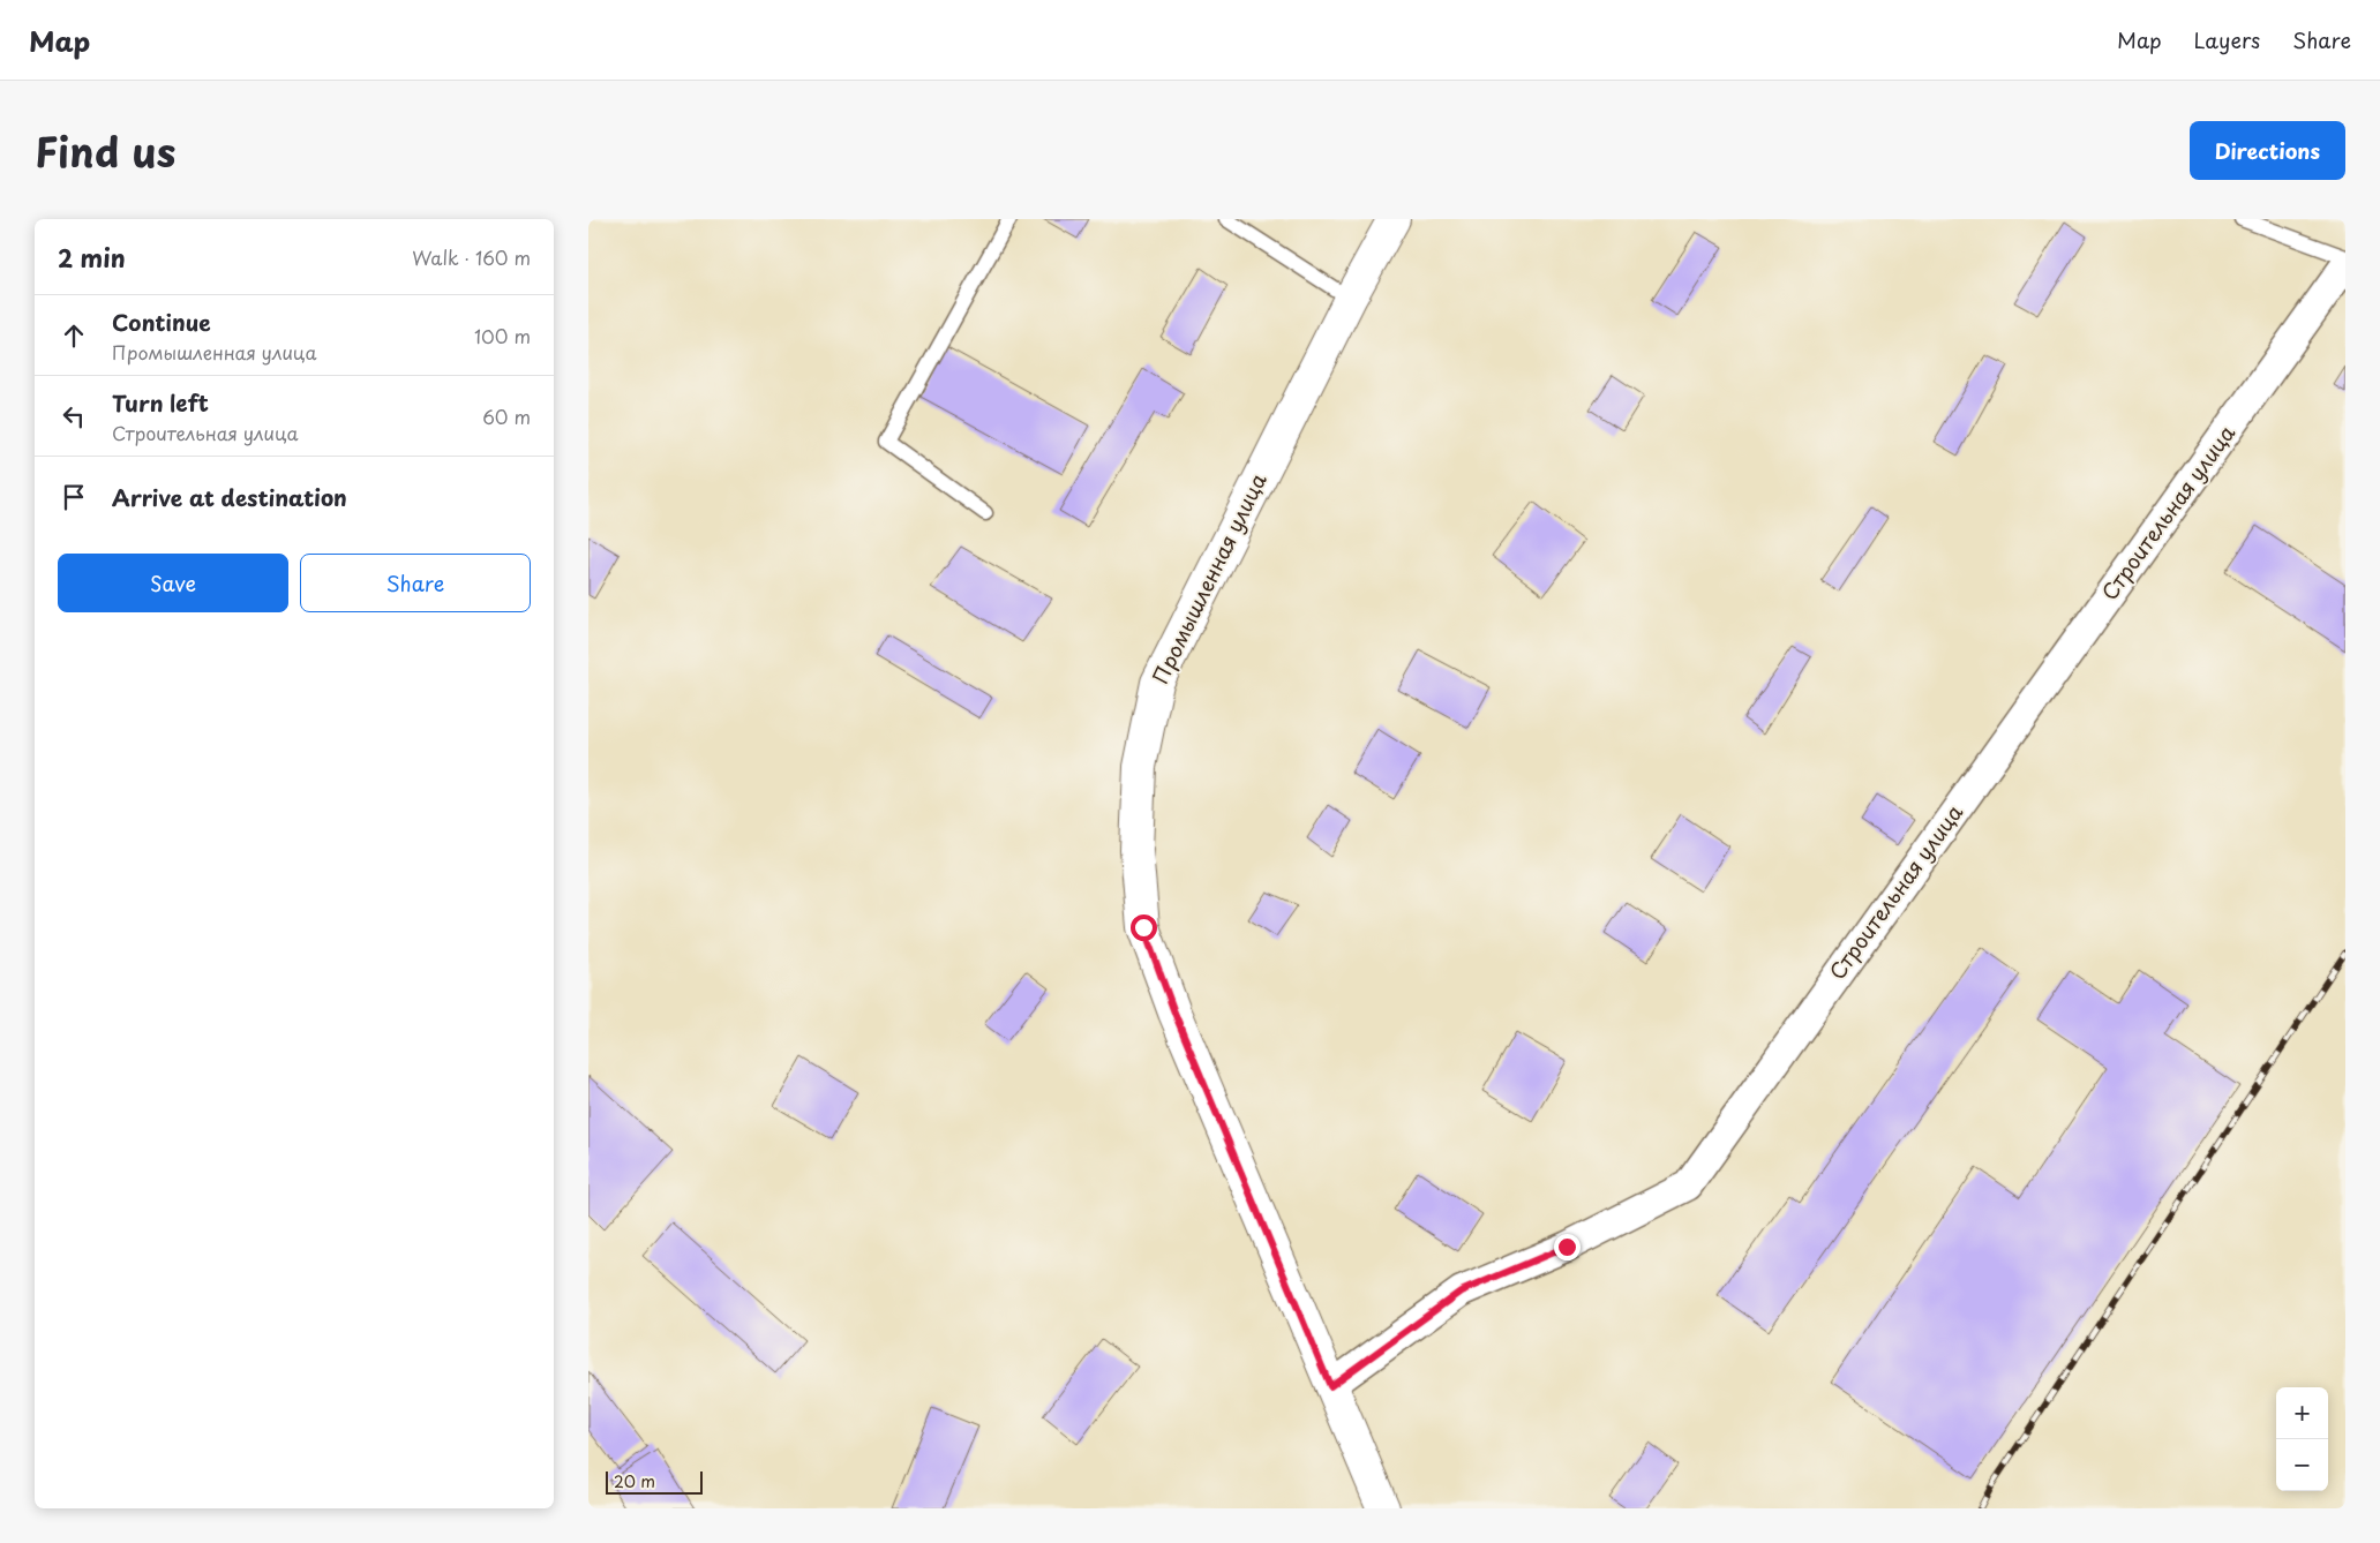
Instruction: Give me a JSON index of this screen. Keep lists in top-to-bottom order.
{
  "streets": {
    "main road": ["Промышленная улица"],
    "street": ["Строительная улица"]
  },
  "crossings": [
    ["Строительная улица", "Промышленная улица"]
  ],
  "scale_bar": "20 m",
  "page": {
    "header": "Map",
    "nav": ["Map", "Layers", "Share"],
    "title": "Find us",
    "buttons": [
      "Directions",
      ["Save", "Share"]
    ],
    "heading": ["2 min", "Walk · 160 m"],
    "list": [
      ["Continue", "Промышленная улица", "100 m"],
      ["Turn left", "Строительная улица", "60 m"],
      "Arrive at destination"
    ],
    "map_buttons": ["+", "−"],
    "scale": "20 m"
  }
}
